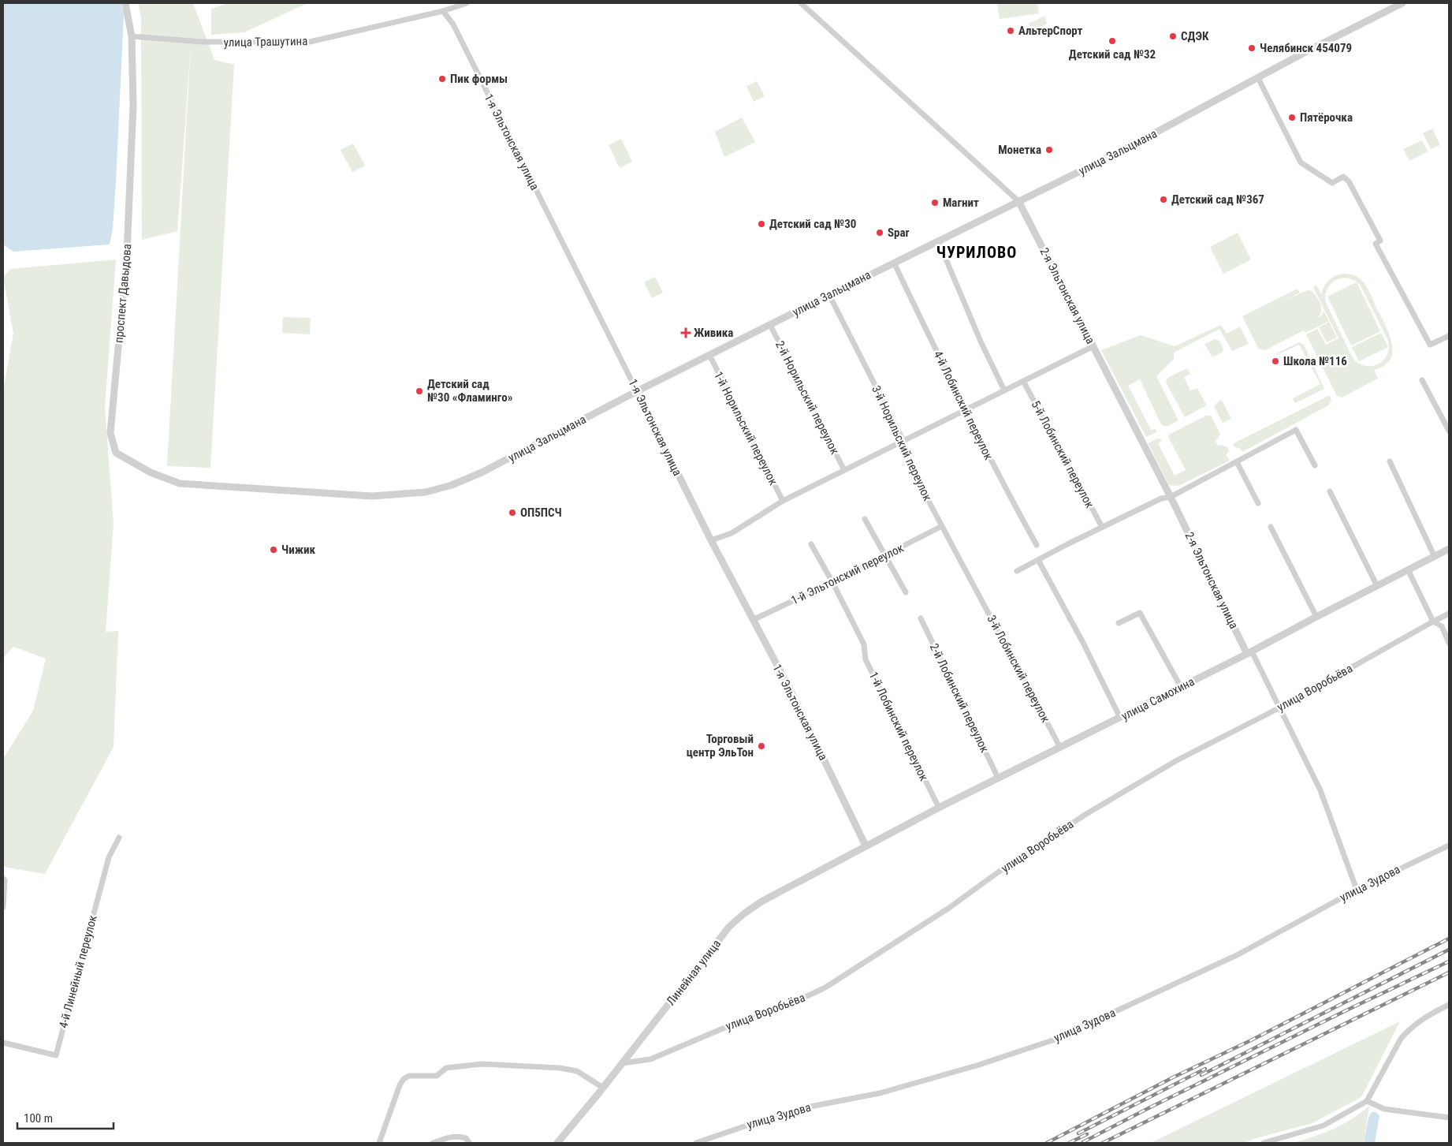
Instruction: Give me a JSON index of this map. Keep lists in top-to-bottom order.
{
  "streets": {
    "street": [
      "улица Трашутина",
      "1-я Эльтонская улица",
      "улица Зальцмана",
      "проспект Давыдова",
      "2-я Эльтонская улица",
      "2-й Норильский переулок",
      "4-й Лобинский переулок",
      "1-й Норильский переулок",
      "3-й Норильский переулок",
      "5-й Лобинский переулок",
      "1-й Эльтонский переулок",
      "3-й Лобинский переулок",
      "улица Воробьёва",
      "2-й Лобинский переулок",
      "улица Самохина",
      "1-й Лобинский переулок",
      "улица Зудова",
      "4-й Линейный переулок",
      "Линейная улица"
    ]
  },
  "crossings": [
    ["улица Трашутина", "1-я Эльтонская улица"],
    ["улица Трашутина", "проспект Давыдова"],
    ["1-я Эльтонская улица", "улица Зальцмана"],
    ["1-я Эльтонская улица", "1-й Эльтонский переулок"],
    ["1-я Эльтонская улица", "улица Самохина"],
    ["1-я Эльтонская улица", "Линейная улица"],
    ["улица Зальцмана", "проспект Давыдова"],
    ["улица Зальцмана", "2-я Эльтонская улица"],
    ["улица Зальцмана", "2-й Норильский переулок"],
    ["улица Зальцмана", "4-й Лобинский переулок"],
    ["улица Зальцмана", "1-й Норильский переулок"],
    ["улица Зальцмана", "3-й Норильский переулок"],
    ["2-я Эльтонская улица", "улица Самохина"],
    ["3-й Норильский переулок", "1-й Эльтонский переулок"],
    ["3-й Норильский переулок", "3-й Лобинский переулок"],
    ["1-й Эльтонский переулок", "1-й Лобинский переулок"],
    ["3-й Лобинский переулок", "улица Самохина"],
    ["улица Воробьёва", "Линейная улица"],
    ["2-й Лобинский переулок", "улица Самохина"],
    ["улица Самохина", "1-й Лобинский переулок"],
    ["улица Самохина", "Линейная улица"]
  ],
  "districts": ["ЧУРИЛОВО"],
  "places": {
    "other": [
      "АльтерСпорт",
      "СДЭК",
      "Детский сад №32",
      "Челябинск 454079",
      "Пик формы",
      "Пятёрочка",
      "Монетка",
      "Детский сад №367",
      "Магнит",
      "Детский сад №30",
      "Spar",
      "Школа №116",
      "Детский сад №30 «Фламинго»",
      "ОП5ПСЧ",
      "Чижик",
      "Торговый центр ЭльТон"
    ],
    "health": ["Живика"]
  },
  "scale_bar": "100 m"
}
